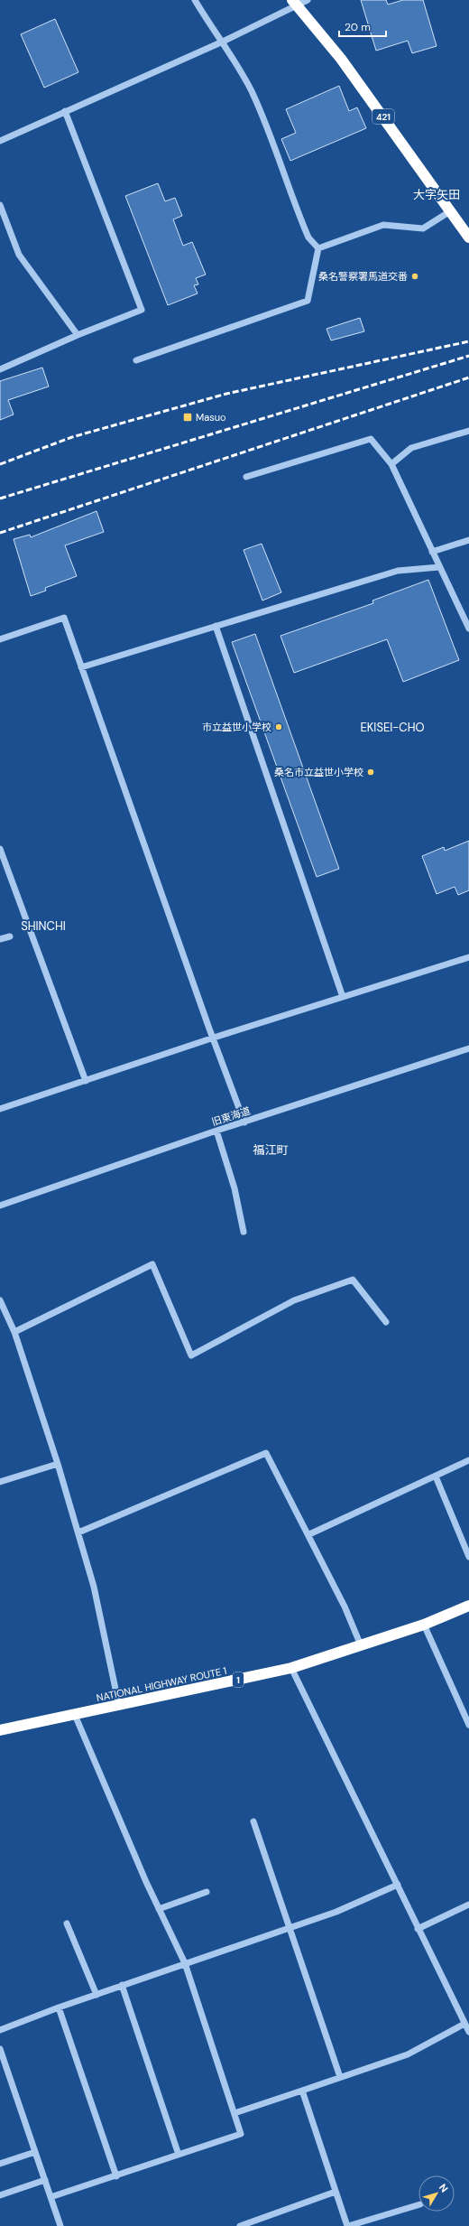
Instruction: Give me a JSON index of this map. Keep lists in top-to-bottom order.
{
  "streets": {
    "highway": ["421", "1", "NATIONAL HIGHWAY ROUTE 1"],
    "street": ["旧東海道"]
  },
  "districts": [
    "大字矢田",
    "EKISEI-CHO",
    "SHINCHI",
    "福江町"
  ],
  "places": {
    "other": ["桑名警察署馬道交番", "市立益世小学校", "桑名市立益世小学校"],
    "transit": ["Masuo"]
  },
  "scale_bar": "20 m",
  "north": "top right"
}
